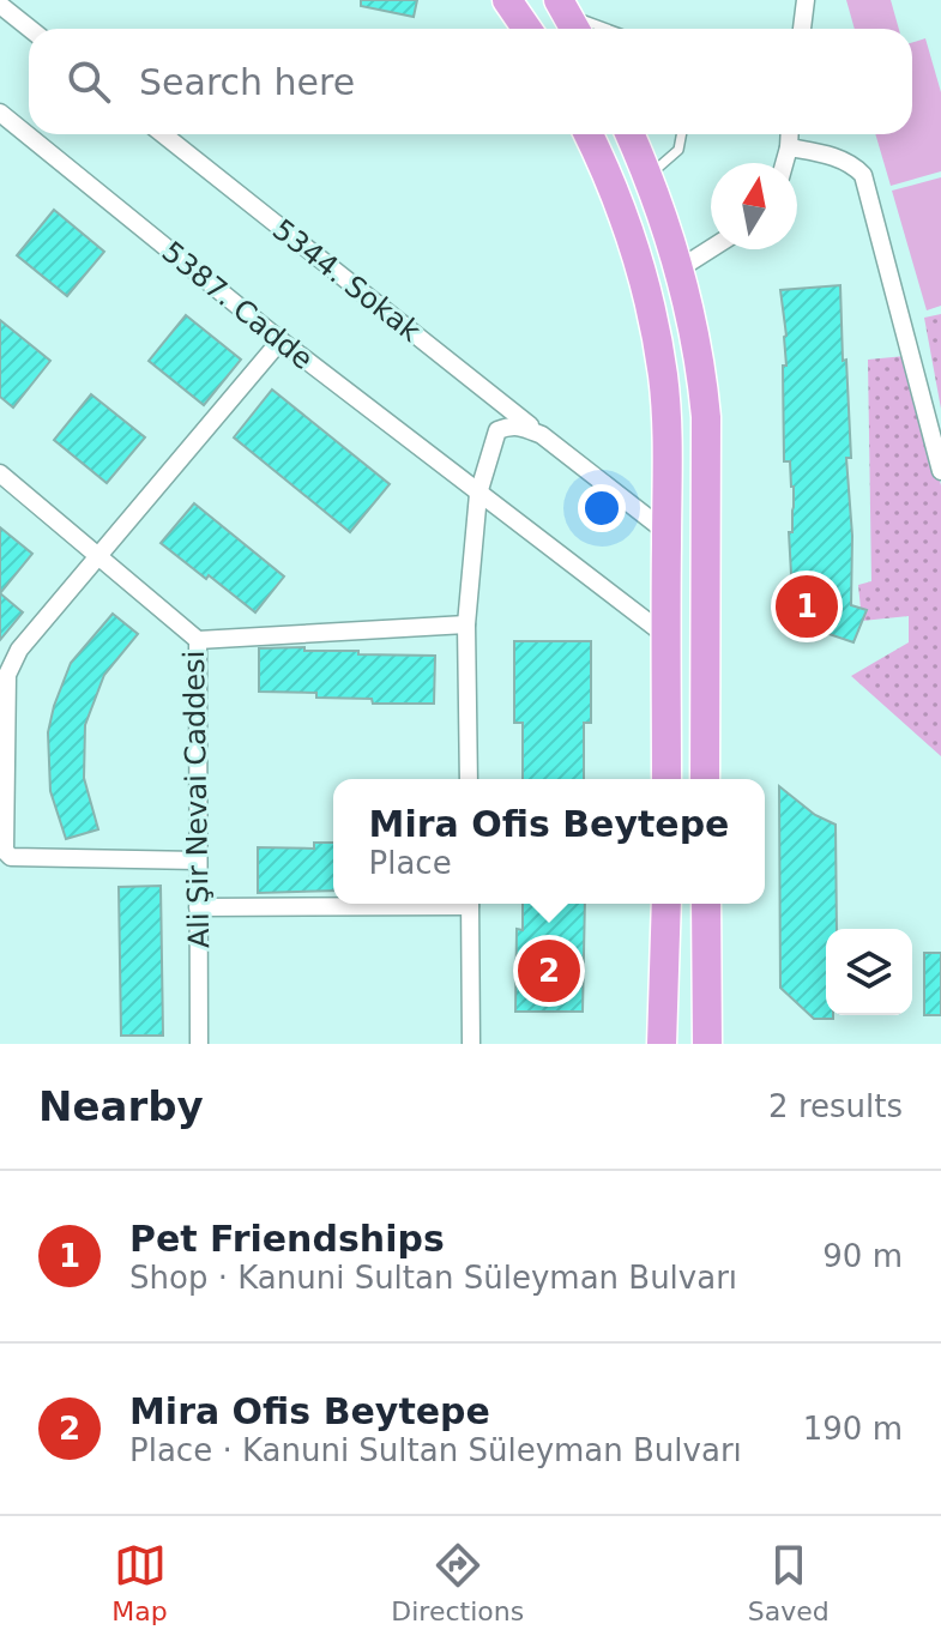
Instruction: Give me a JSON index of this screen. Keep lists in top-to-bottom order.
{
  "streets": {
    "street": ["5344. Sokak", "5387. Cadde", "Ali Şir Nevai Caddesi"]
  },
  "north": "top",
  "page": {
    "search": "Search here",
    "pins": ["1", "2"],
    "popup": ["Mira Ofis Beytepe", "Place"],
    "heading": ["Nearby", "2 results"],
    "list": [
      {
        "mark": "1",
        "name": "Pet Friendships",
        "note": "Shop · Kanuni Sultan Süleyman Bulvarı",
        "value": "90 m"
      },
      {
        "mark": "2",
        "name": "Mira Ofis Beytepe",
        "note": "Place · Kanuni Sultan Süleyman Bulvarı",
        "value": "190 m"
      }
    ],
    "nav": ["Map", "Directions", "Saved"]
  }
}
